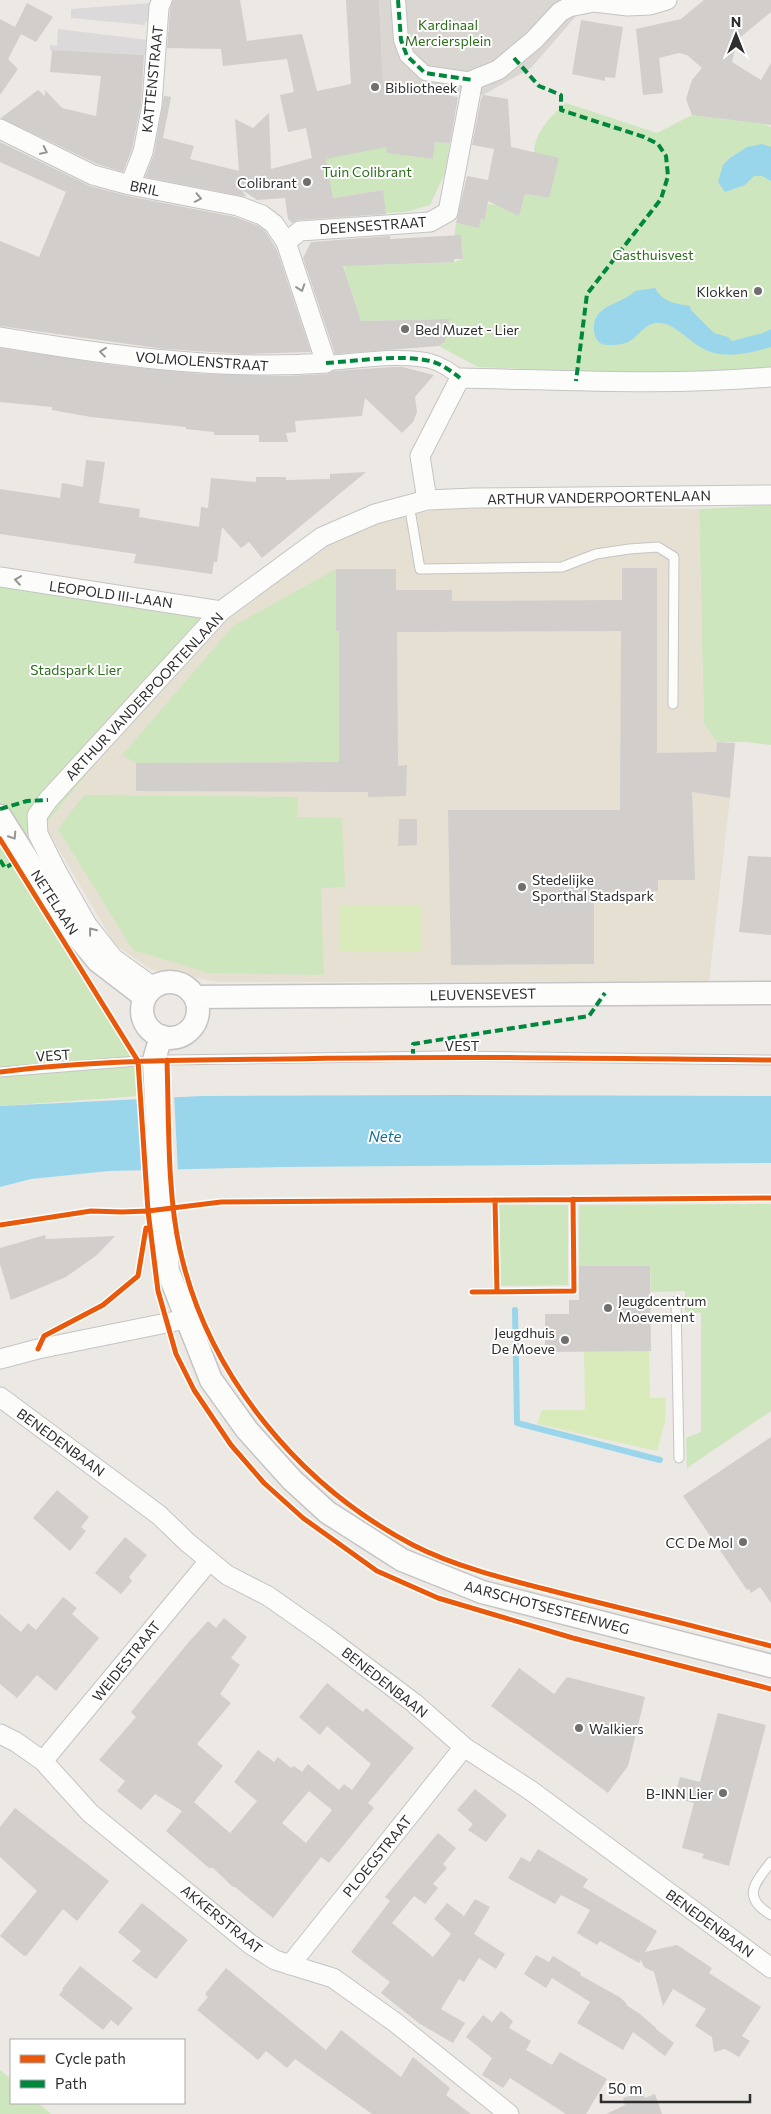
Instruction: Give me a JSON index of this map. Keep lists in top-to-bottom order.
{
  "streets": {
    "street": [
      "KATTENSTRAAT",
      "BRIL",
      "DEENSESTRAAT",
      "VOLMOLENSTRAAT",
      "ARTHUR VANDERPOORTENLAAN",
      "LEOPOLD III-LAAN",
      "NETELAAN",
      "LEUVENSEVEST",
      "BENEDENBAAN",
      "AARSCHOTSESTEENWEG",
      "WEIDESTRAAT",
      "PLOEGSTRAAT",
      "AKKERSTRAAT"
    ],
    "lane": ["VEST"]
  },
  "crossings": [
    ["KATTENSTRAAT", "BRIL"],
    ["BRIL", "DEENSESTRAAT"],
    ["BRIL", "VOLMOLENSTRAAT"],
    ["ARTHUR VANDERPOORTENLAAN", "LEOPOLD III-LAAN"],
    ["ARTHUR VANDERPOORTENLAAN", "NETELAAN"],
    ["NETELAAN", "LEUVENSEVEST"],
    ["NETELAAN", "AARSCHOTSESTEENWEG"],
    ["LEUVENSEVEST", "AARSCHOTSESTEENWEG"],
    ["BENEDENBAAN", "WEIDESTRAAT"],
    ["BENEDENBAAN", "PLOEGSTRAAT"],
    ["WEIDESTRAAT", "AKKERSTRAAT"],
    ["PLOEGSTRAAT", "AKKERSTRAAT"]
  ],
  "one_way": ["BRIL", "VOLMOLENSTRAAT", "LEOPOLD III-LAAN"],
  "water": ["Nete"],
  "parks": [
    "Kardinaal Merciersplein",
    "Tuin Colibrant",
    "Gasthuisvest",
    "Stadspark Lier"
  ],
  "places": [
    "Bibliotheek",
    "Colibrant",
    "Klokken",
    "Bed Muzet - Lier",
    "Stedelijke Sporthal Stadspark",
    "Jeugdcentrum Moevement",
    "Jeugdhuis De Moeve",
    "CC De Mol",
    "Walkiers",
    "B-INN Lier"
  ],
  "legend": ["Cycle path", "Path"],
  "scale_bar": "50 m",
  "north": "top"
}
